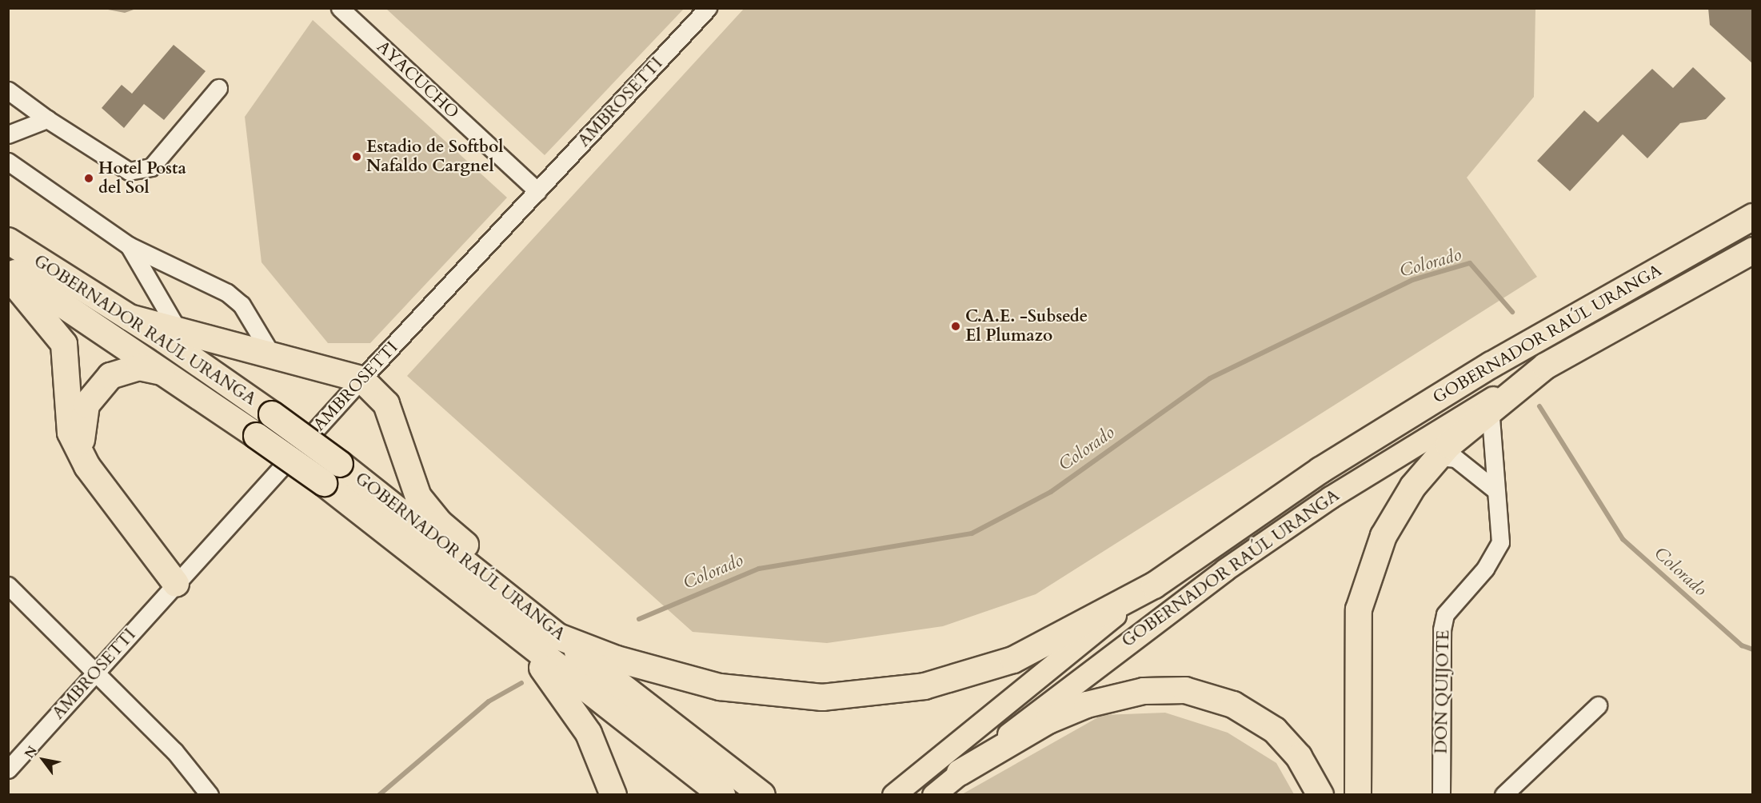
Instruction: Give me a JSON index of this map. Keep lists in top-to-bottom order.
{
  "streets": {
    "highway": ["GOBERNADOR RAÚL URANGA"],
    "street": ["AYACUCHO", "AMBROSETTI", "DON QUIJOTE"]
  },
  "crossings": [
    ["AYACUCHO", "AMBROSETTI"],
    ["GOBERNADOR RAÚL URANGA", "DON QUIJOTE"]
  ],
  "water": ["Colorado"],
  "places": ["Estadio de Softbol Nafaldo Cargnel", "Hotel Posta del Sol", "C.A.E. -Subsede El Plumazo"],
  "north": "top left"
}
